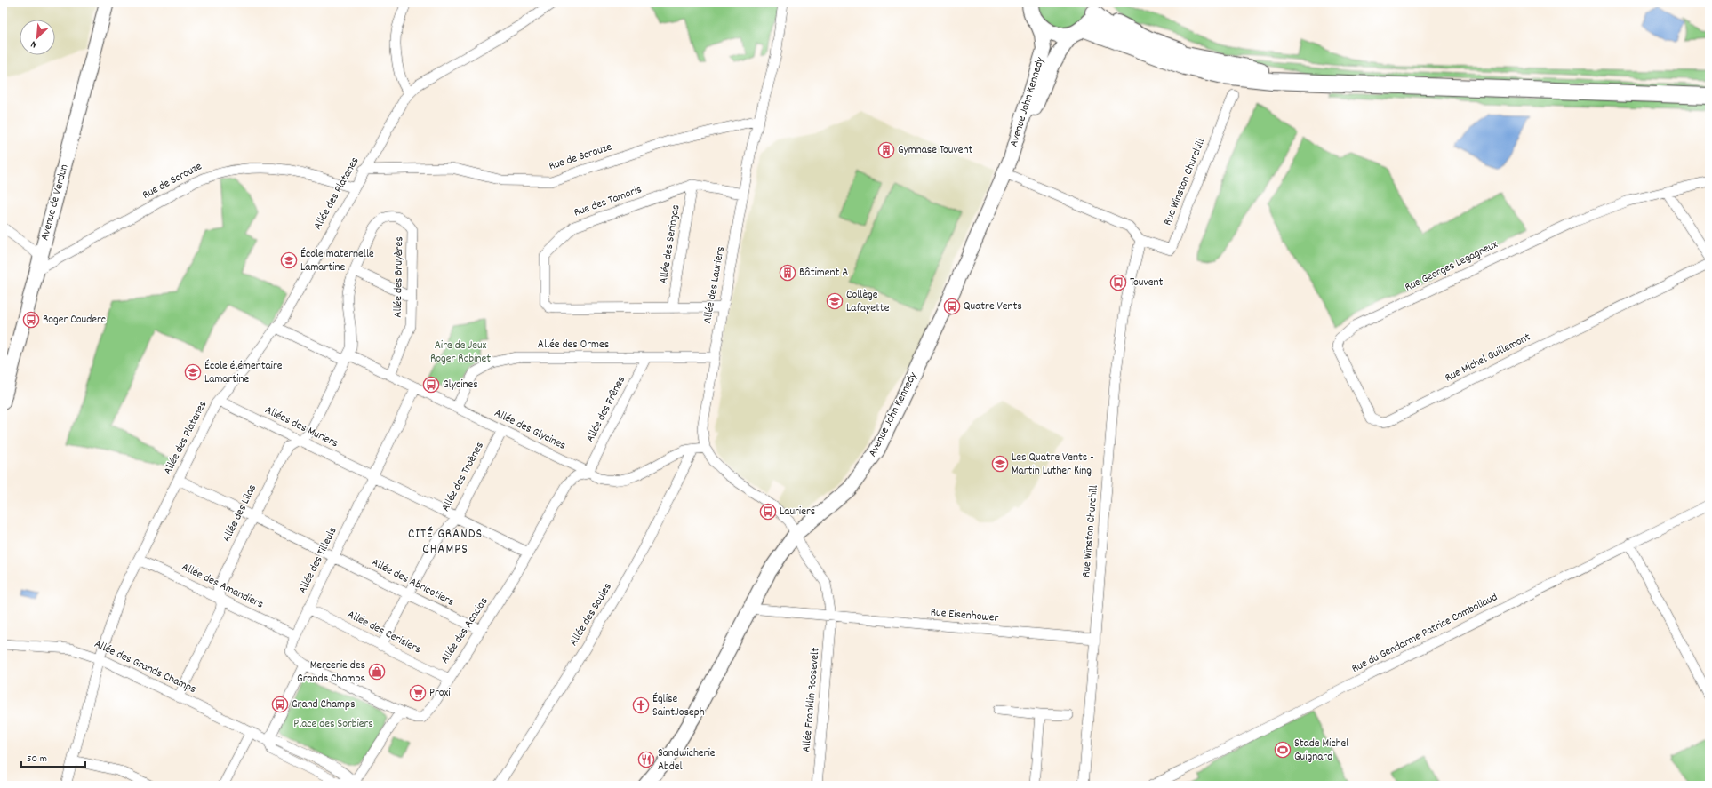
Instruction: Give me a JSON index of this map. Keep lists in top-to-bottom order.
{
  "streets": {
    "main road": ["Avenue John Kennedy", "Avenue de Verdun"],
    "street": [
      "Rue de Scrouze",
      "Rue Winston Churchill",
      "Allée des Platanes",
      "Rue des Tamaris",
      "Allée des Seringas",
      "Rue Georges Legagneux",
      "Allée des Bruyères",
      "Allée des Lauriers",
      "Allée des Ormes",
      "Rue Michel Guillemont",
      "Allée des Frênes",
      "Allées des Muriers",
      "Allée des Glycines",
      "Allée des Troènes",
      "Allée des Lilas",
      "Allée des Tilleuls",
      "Allée des Abricotiers",
      "Allée des Amandiers",
      "Allée des Saules",
      "Rue Eisenhower",
      "Allée des Acacias",
      "Allée des Cerisiers",
      "Rue du Gendarme Patrice Comboliaud",
      "Allée des Grands Champs",
      "Allée Franklin Roosevelt"
    ]
  },
  "crossings": [
    ["Avenue John Kennedy", "Allée des Lauriers"],
    ["Avenue John Kennedy", "Rue Eisenhower"],
    ["Rue de Scrouze", "Allée des Platanes"],
    ["Rue de Scrouze", "Avenue de Verdun"],
    ["Rue de Scrouze", "Allée des Lauriers"],
    ["Rue Winston Churchill", "Rue Eisenhower"],
    ["Allée des Platanes", "Allées des Muriers"],
    ["Allée des Platanes", "Allée des Glycines"],
    ["Allée des Platanes", "Allée des Abricotiers"],
    ["Allée des Platanes", "Allée des Amandiers"],
    ["Allée des Platanes", "Allée des Grands Champs"],
    ["Rue des Tamaris", "Allée des Seringas"],
    ["Rue des Tamaris", "Allée des Lauriers"],
    ["Rue Georges Legagneux", "Rue Michel Guillemont"],
    ["Allée des Bruyères", "Allée des Glycines"],
    ["Allée des Bruyères", "Allée des Lilas"],
    ["Allée des Lauriers", "Allée des Ormes"],
    ["Allée des Lauriers", "Allée des Glycines"],
    ["Allée des Ormes", "Allée des Frênes"],
    ["Allée des Ormes", "Allée des Glycines"],
    ["Allée des Frênes", "Allée des Glycines"],
    ["Allée des Frênes", "Allée des Acacias"],
    ["Allées des Muriers", "Allée des Troènes"],
    ["Allées des Muriers", "Allée des Lilas"],
    ["Allées des Muriers", "Allée des Tilleuls"],
    ["Allées des Muriers", "Allée des Acacias"],
    ["Allée des Glycines", "Allée des Troènes"],
    ["Allée des Glycines", "Allée des Lilas"],
    ["Allée des Glycines", "Allée des Tilleuls"],
    ["Allée des Glycines", "Allée des Saules"],
    ["Allée des Glycines", "Allée des Acacias"],
    ["Allée des Troènes", "Allée des Abricotiers"],
    ["Allée des Troènes", "Allée des Cerisiers"],
    ["Allée des Lilas", "Allée des Abricotiers"],
    ["Allée des Lilas", "Allée des Amandiers"],
    ["Allée des Lilas", "Allée des Grands Champs"],
    ["Allée des Tilleuls", "Allée des Abricotiers"],
    ["Allée des Tilleuls", "Allée des Amandiers"],
    ["Allée des Tilleuls", "Allée des Cerisiers"],
    ["Allée des Abricotiers", "Allée des Acacias"],
    ["Rue Eisenhower", "Allée Franklin Roosevelt"],
    ["Allée des Acacias", "Allée des Cerisiers"]
  ],
  "districts": ["CITÉ GRANDS CHAMPS"],
  "parks": ["Aire de Jeux Roger Robinet", "Place des Sorbiers"],
  "places": {
    "building": ["Gymnase Touvent", "Bâtiment A"],
    "school or university": [
      "École maternelle Lamartine",
      "Collège Lafayette",
      "École élémentaire Lamartine",
      "Les Quatre Vents - Martin Luther King"
    ],
    "bus stop": [
      "Touvent",
      "Quatre Vents",
      "Roger Couderc",
      "Glycines",
      "Lauriers",
      "Grand Champs"
    ],
    "shop": ["Mercerie des Grands Champs"],
    "supermarket": ["Proxi"],
    "church": ["Église SaintJoseph"],
    "sports": ["Stade Michel Guignard"],
    "restaurant": ["Sandwicherie Abdel"]
  },
  "scale_bar": "50 m",
  "north": "bottom left"
}
